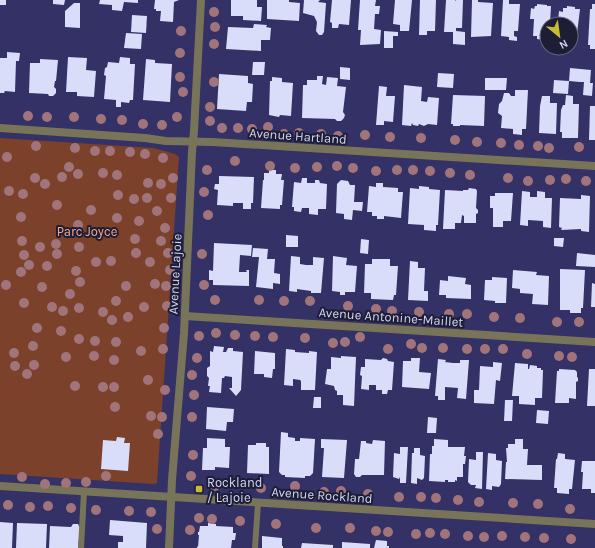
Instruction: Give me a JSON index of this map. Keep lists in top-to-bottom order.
{
  "streets": {
    "street": [
      "Avenue Hartland",
      "Avenue Lajoie",
      "Avenue Antonine-Maillet",
      "Avenue Rockland"
    ]
  },
  "crossings": [
    ["Avenue Hartland", "Avenue Lajoie"],
    ["Avenue Lajoie", "Avenue Antonine-Maillet"],
    ["Avenue Lajoie", "Avenue Rockland"]
  ],
  "parks": ["Parc Joyce"],
  "places": {
    "transit": ["Rockland / Lajoie"]
  },
  "north": "bottom right"
}
